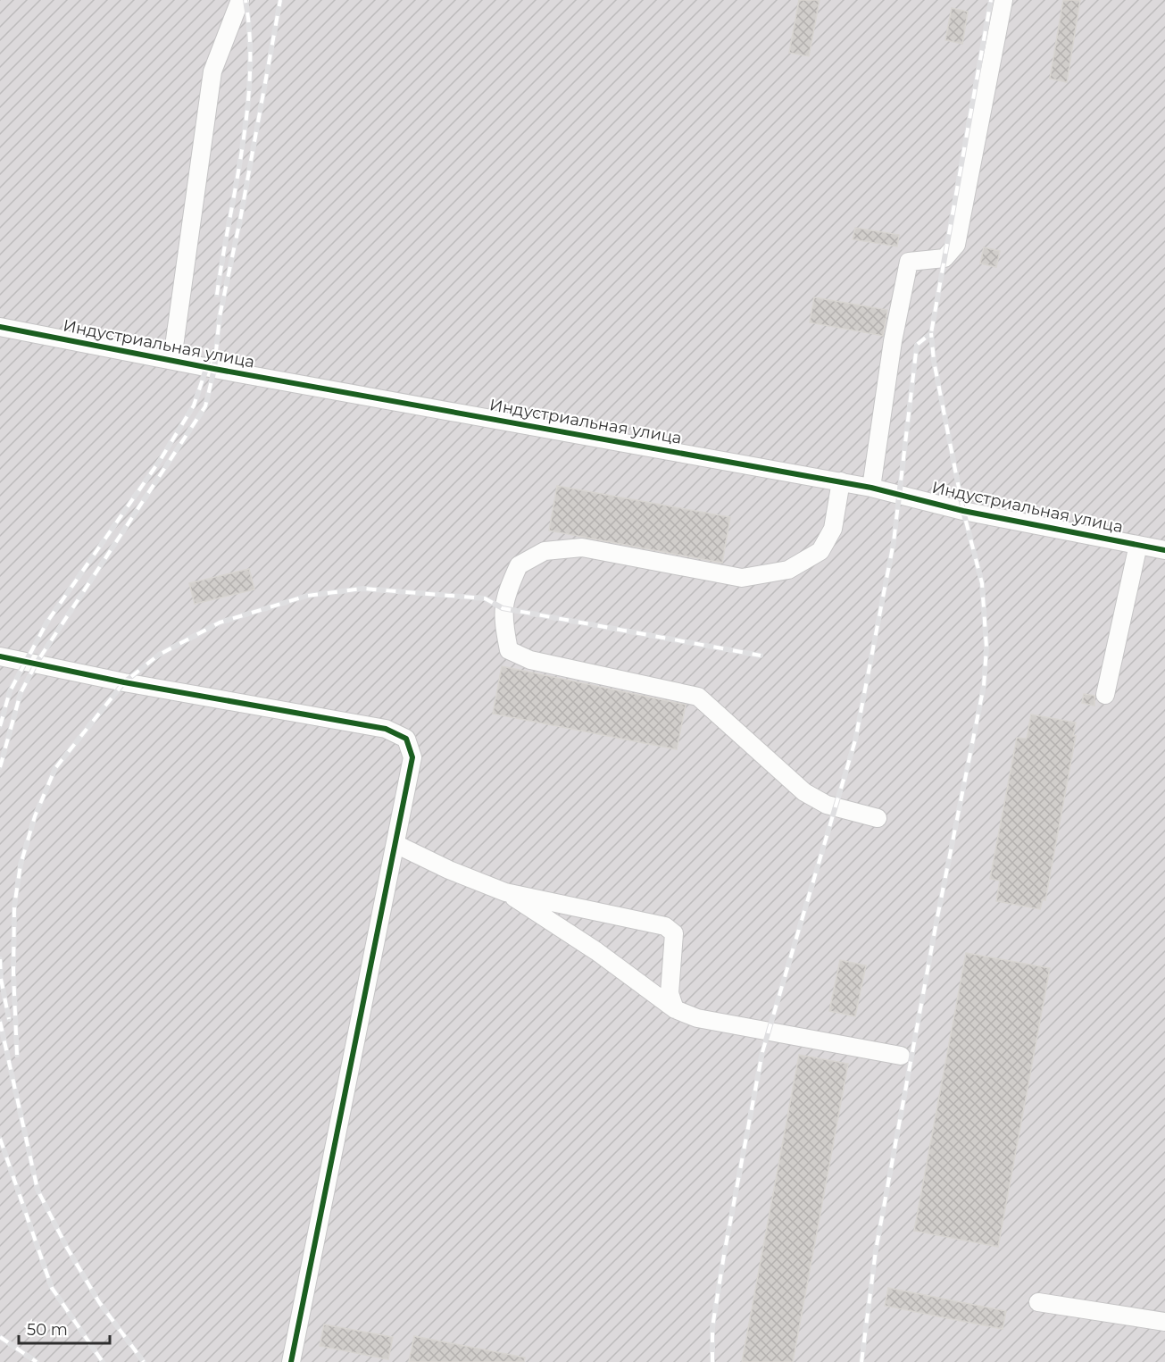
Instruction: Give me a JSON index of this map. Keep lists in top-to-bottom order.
{
  "streets": {
    "street": ["Индустриальная улица"]
  },
  "scale_bar": "50 m"
}
